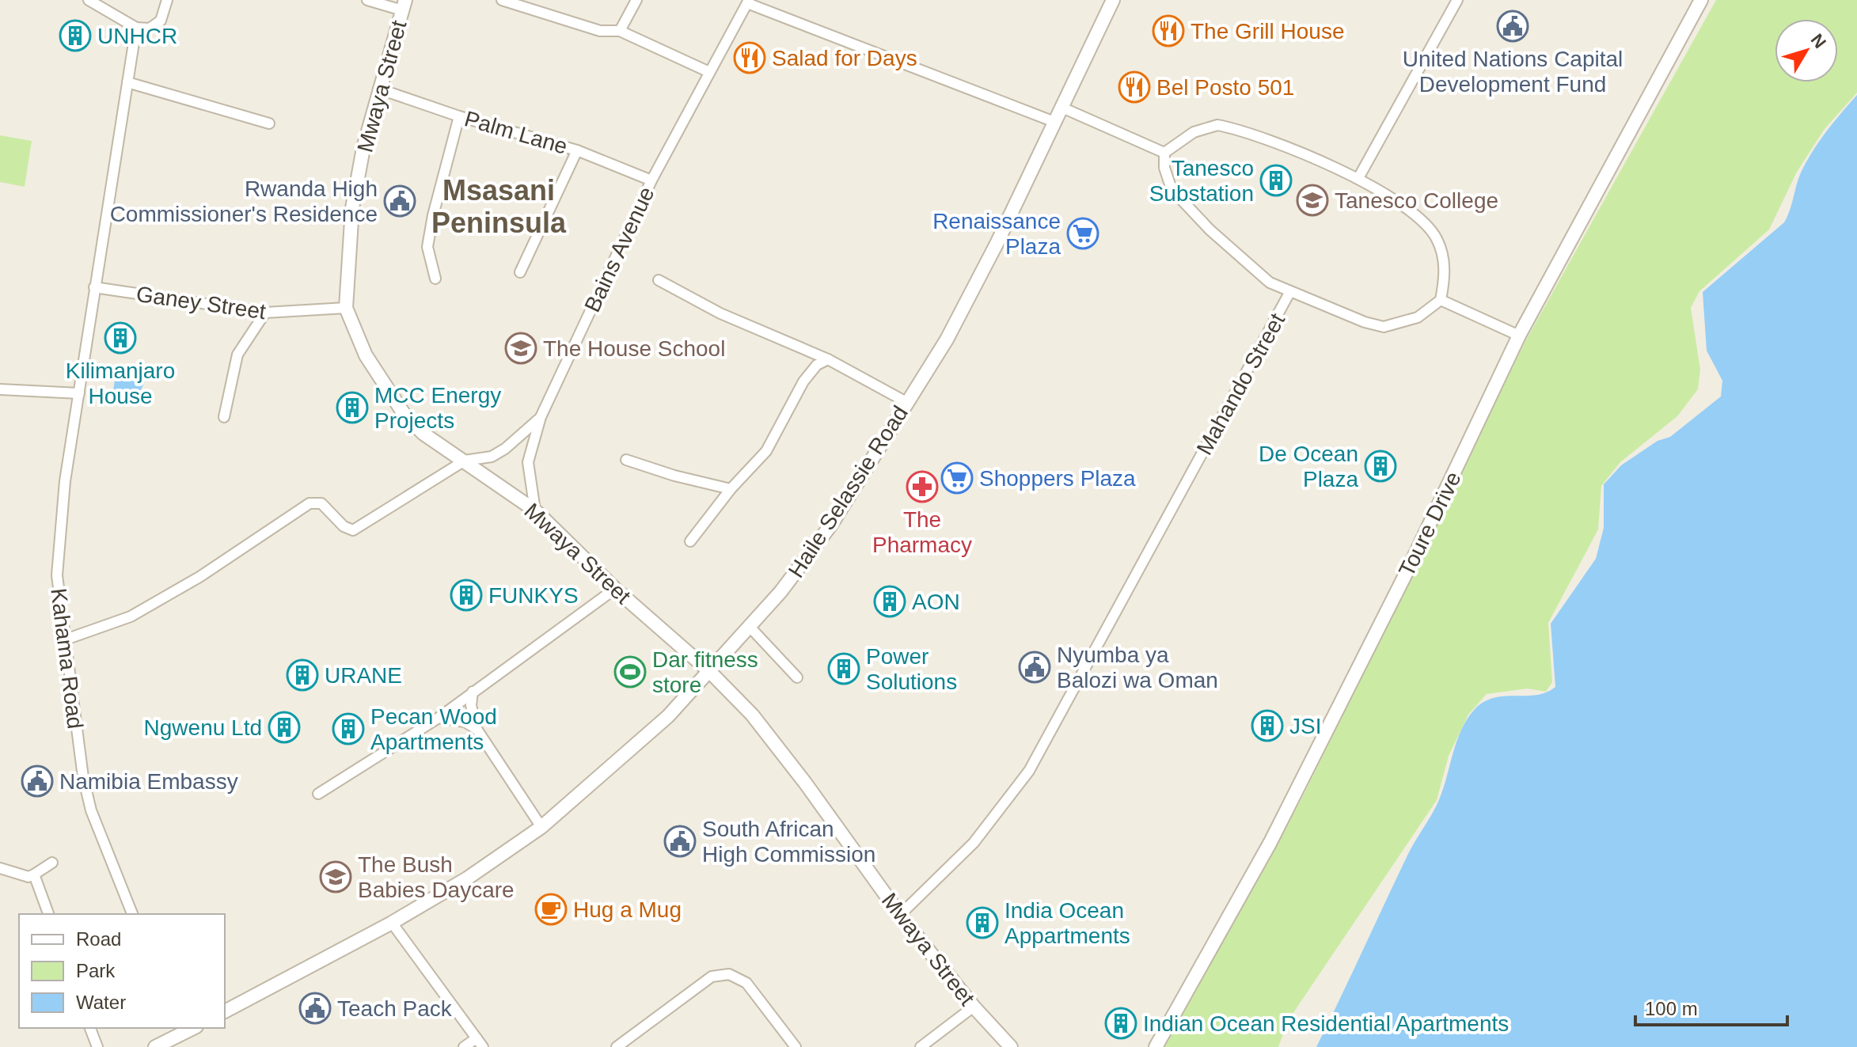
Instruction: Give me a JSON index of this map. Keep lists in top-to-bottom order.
{
  "streets": {
    "street": [
      "Mwaya Street",
      "Palm Lane",
      "Bains Avenue",
      "Ganey Street",
      "Mahando Street",
      "Haile Selassie Road",
      "Toure Drive",
      "Kahama Road"
    ]
  },
  "crossings": [
    ["Mwaya Street", "Palm Lane"],
    ["Mwaya Street", "Bains Avenue"],
    ["Mwaya Street", "Ganey Street"],
    ["Mwaya Street", "Mahando Street"],
    ["Mwaya Street", "Haile Selassie Road"],
    ["Palm Lane", "Bains Avenue"],
    ["Ganey Street", "Kahama Road"]
  ],
  "districts": ["Msasani Peninsula"],
  "places": {
    "public building": [
      "United Nations Capital Development Fund",
      "Rwanda High Commissioner's Residence",
      "Nyumba ya Balozi wa Oman",
      "Namibia Embassy",
      "South African High Commission",
      "Teach Pack"
    ],
    "restaurant": ["The Grill House", "Salad for Days", "Bel Posto 501"],
    "building": [
      "UNHCR",
      "Tanesco Substation",
      "Kilimanjaro House",
      "MCC Energy Projects",
      "De Ocean Plaza",
      "FUNKYS",
      "AON",
      "Power Solutions",
      "URANE",
      "JSI",
      "Ngwenu Ltd",
      "Pecan Wood Apartments",
      "India Ocean Appartments",
      "Indian Ocean Residential Apartments"
    ],
    "school or university": ["Tanesco College", "The House School", "The Bush Babies Daycare"],
    "supermarket": ["Renaissance Plaza", "Shoppers Plaza"],
    "pharmacy": ["The Pharmacy"],
    "sports": ["Dar fitness store"],
    "cafe": ["Hug a Mug"]
  },
  "legend": ["Road", "Park", "Water"],
  "scale_bar": "100 m",
  "north": "top right"
}
